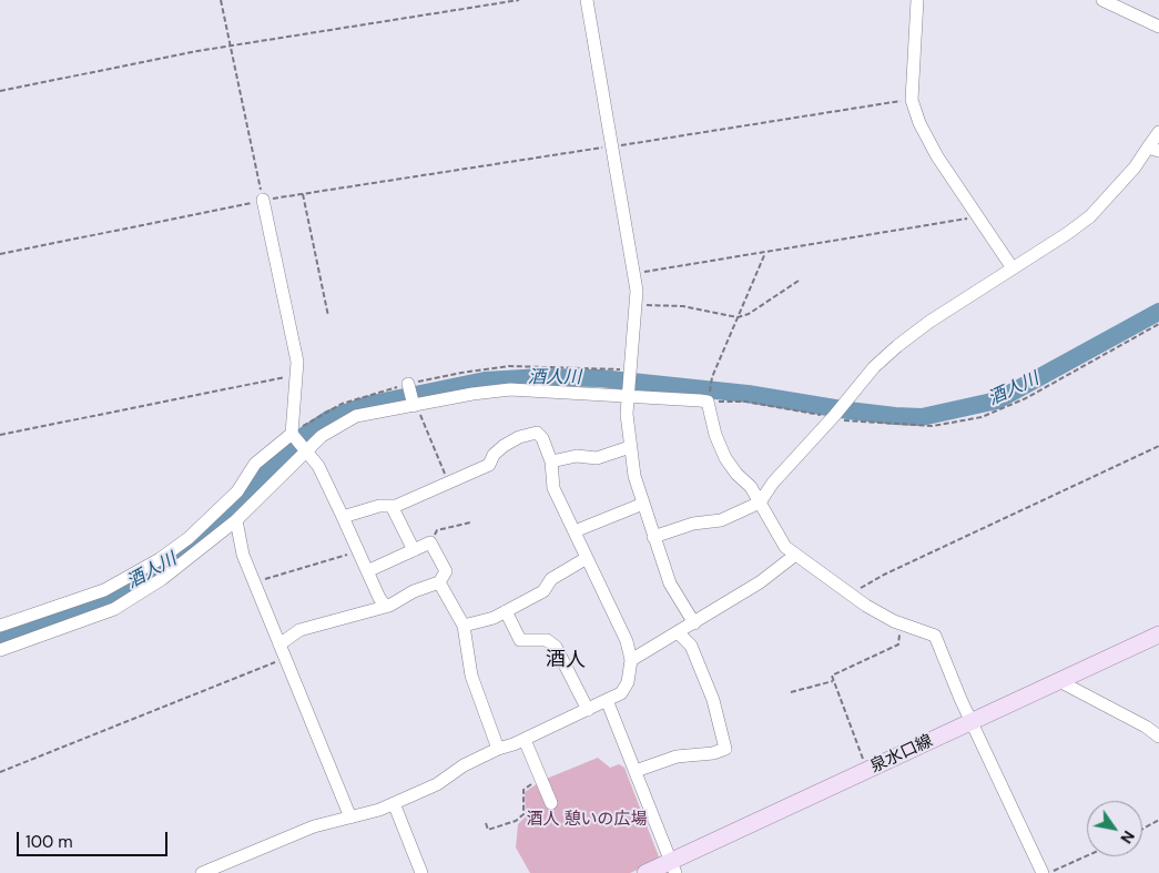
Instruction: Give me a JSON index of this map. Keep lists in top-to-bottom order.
{
  "streets": {
    "main road": ["泉水口線"]
  },
  "districts": ["酒人"],
  "water": ["酒人川"],
  "parks": ["酒人 憩いの広場"],
  "scale_bar": "100 m",
  "north": "bottom right"
}
